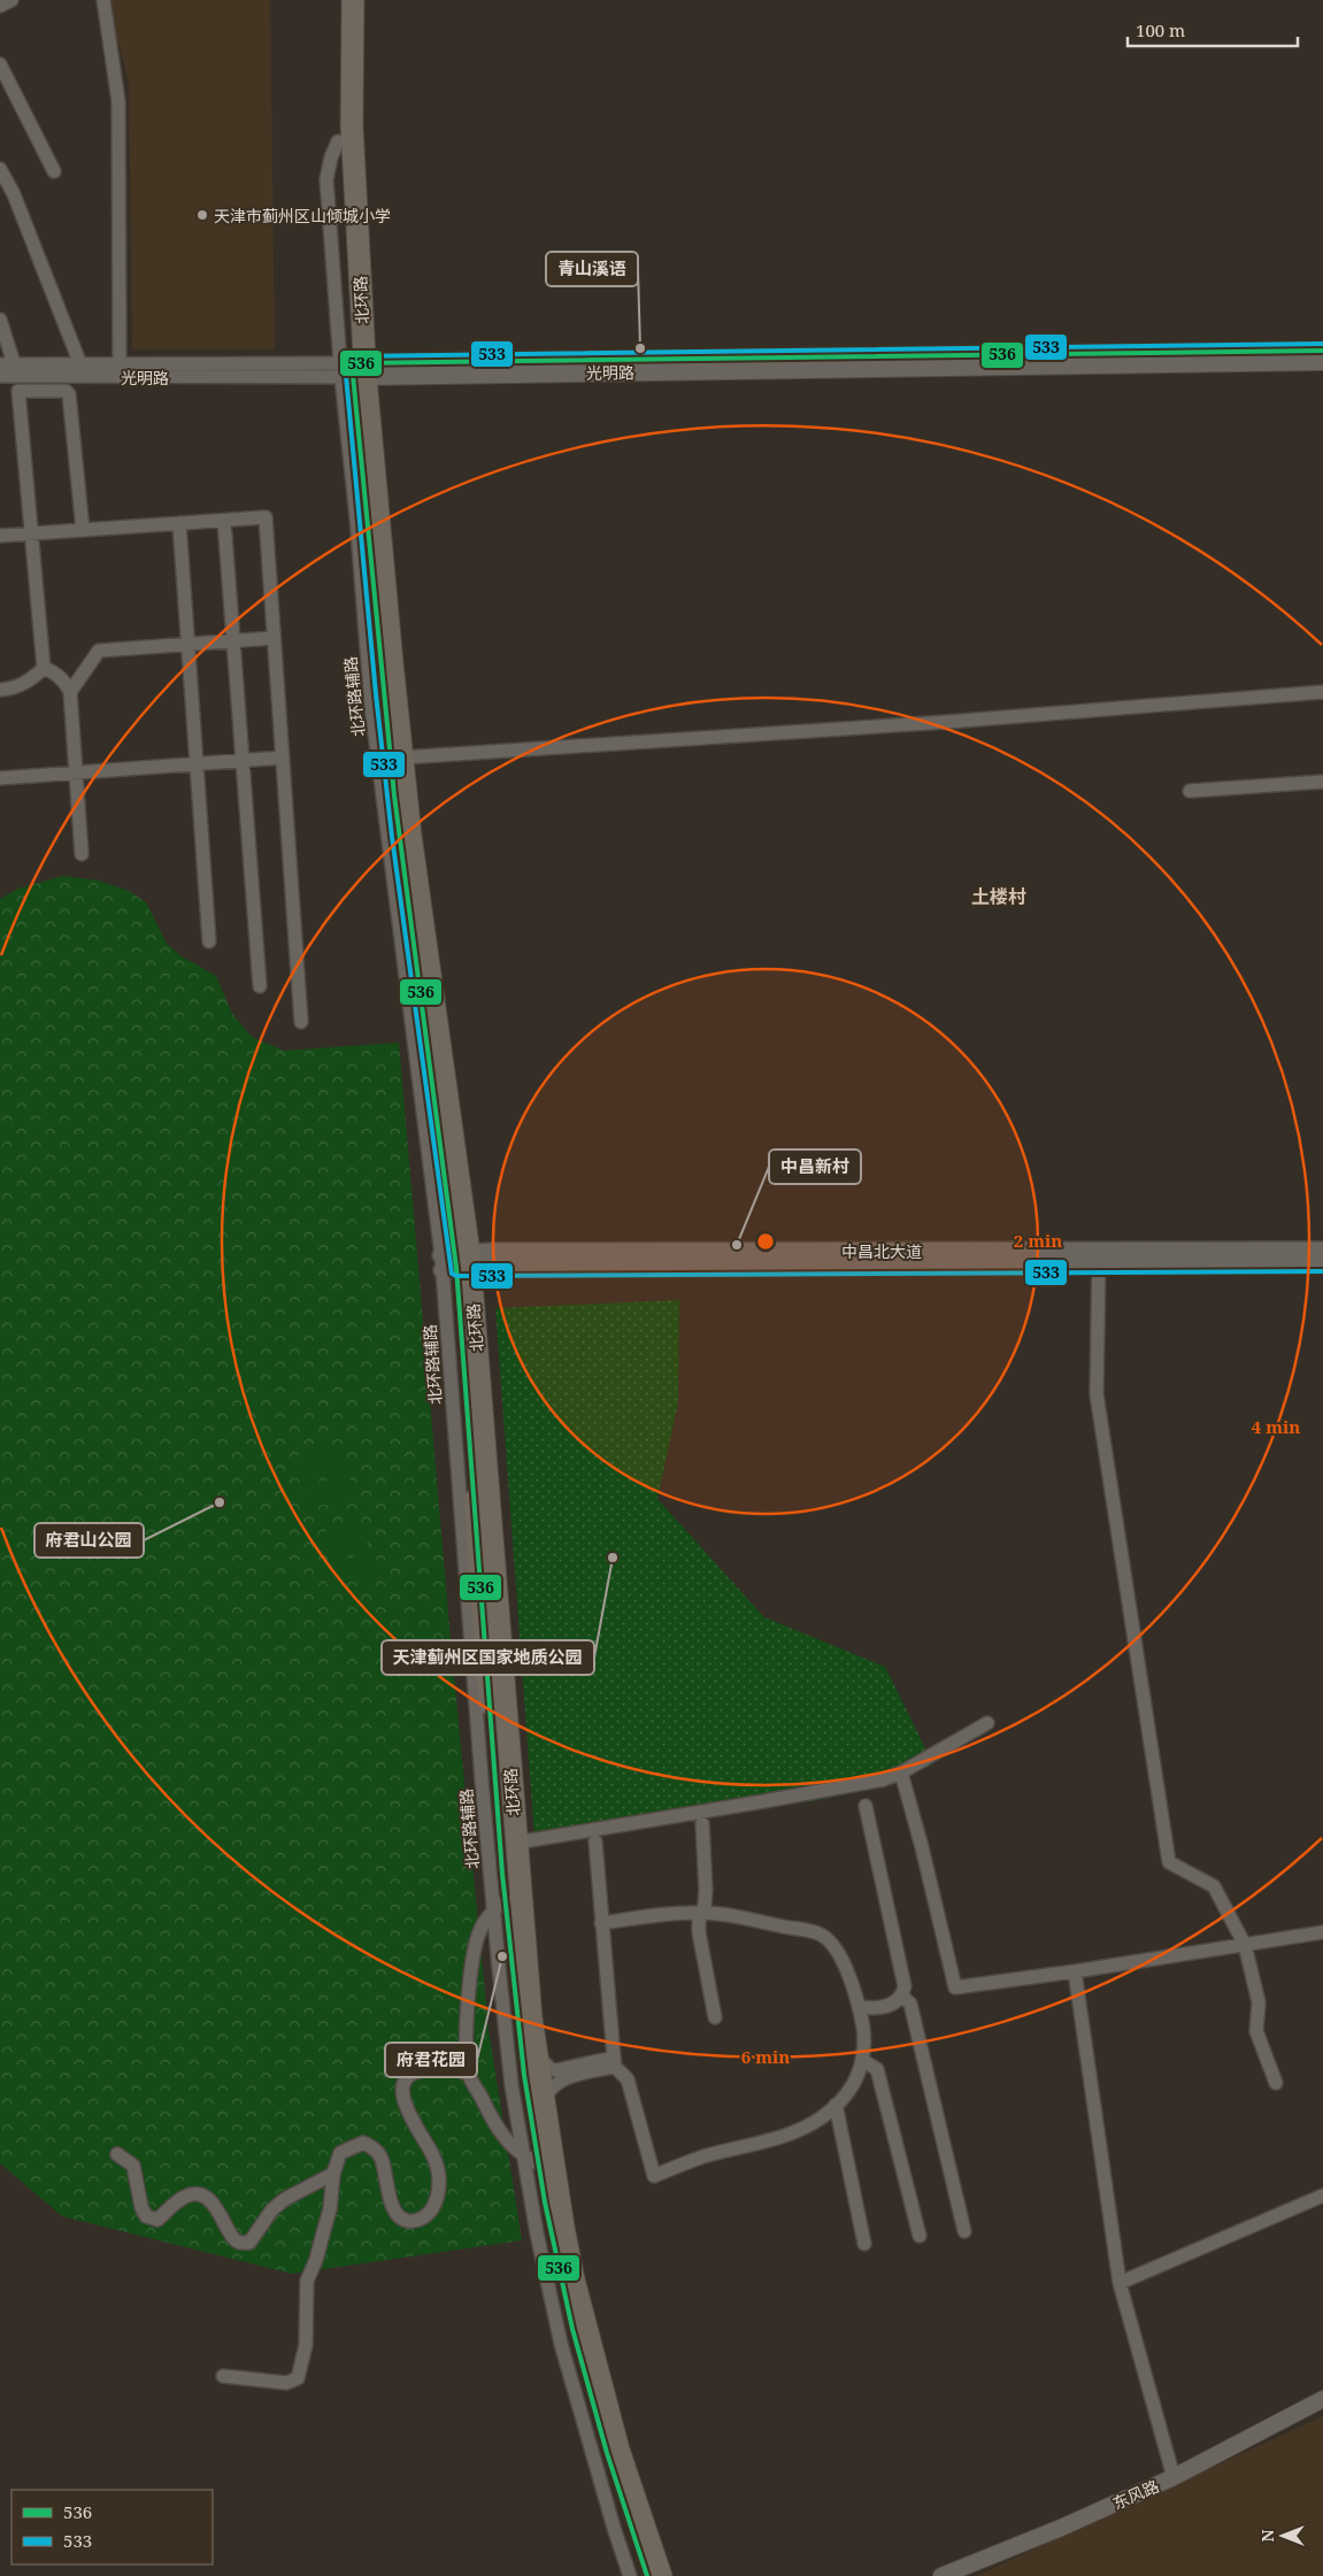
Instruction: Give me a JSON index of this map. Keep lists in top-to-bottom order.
{
  "streets": {
    "highway": ["北环路"],
    "main road": ["中昌北大道"],
    "street": ["光明路", "东风路"]
  },
  "crossings": [
    ["北环路", "光明路"],
    ["北环路", "中昌北大道"]
  ],
  "districts": ["土楼村"],
  "places": [
    "天津市蓟州区山倾城小学",
    "青山溪语",
    "中昌新村",
    "府君山公园",
    "天津蓟州区国家地质公园",
    "府君花园"
  ],
  "lines": ["transit line 533", "transit line 536"],
  "legend": ["536", "533"],
  "scale_bar": "100 m",
  "north": "left",
  "rings": ["2 min", "4 min", "6 min"]
}
